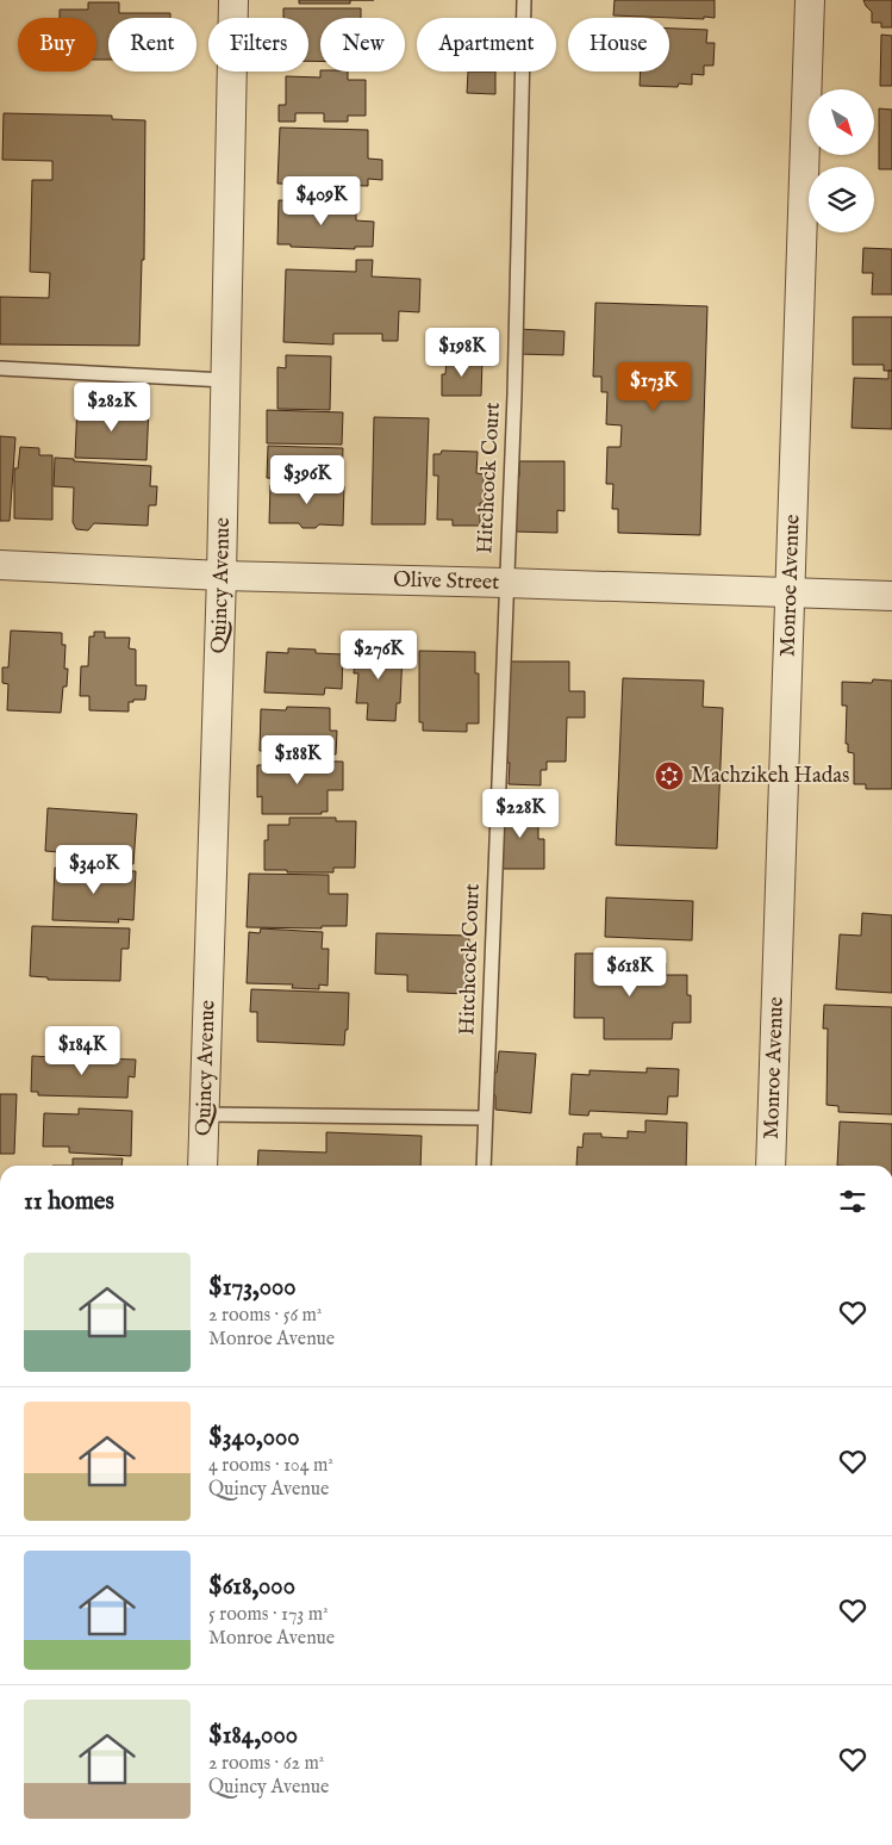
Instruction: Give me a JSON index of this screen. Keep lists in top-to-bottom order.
{
  "streets": {
    "street": ["Olive Street", "Quincy Avenue", "Monroe Avenue"],
    "lane": ["Hitchcock Court"]
  },
  "crossings": [
    ["Hitchcock Court", "Olive Street"],
    ["Olive Street", "Quincy Avenue"],
    ["Olive Street", "Monroe Avenue"]
  ],
  "places": {
    "synagogue": ["Machzikeh Hadas"]
  },
  "north": "bottom right",
  "page": {
    "chip": [
      "Buy",
      "Rent",
      "Filters",
      "New",
      "Apartment",
      "House"
    ],
    "price": [
      "$409K",
      "$198K",
      "$173K",
      "$282K",
      "$396K",
      "$276K",
      "$188K",
      "$228K",
      "$340K",
      "$618K",
      "$184K"
    ],
    "heading": "11 homes",
    "list": [
      {
        "name": "$173,000",
        "note": "2 rooms · 56 m² · Monroe Avenue"
      },
      {
        "name": "$340,000",
        "note": "4 rooms · 104 m² · Quincy Avenue"
      },
      {
        "name": "$618,000",
        "note": "5 rooms · 173 m² · Monroe Avenue"
      },
      {
        "name": "$184,000",
        "note": "2 rooms · 62 m² · Quincy Avenue"
      }
    ]
  }
}
